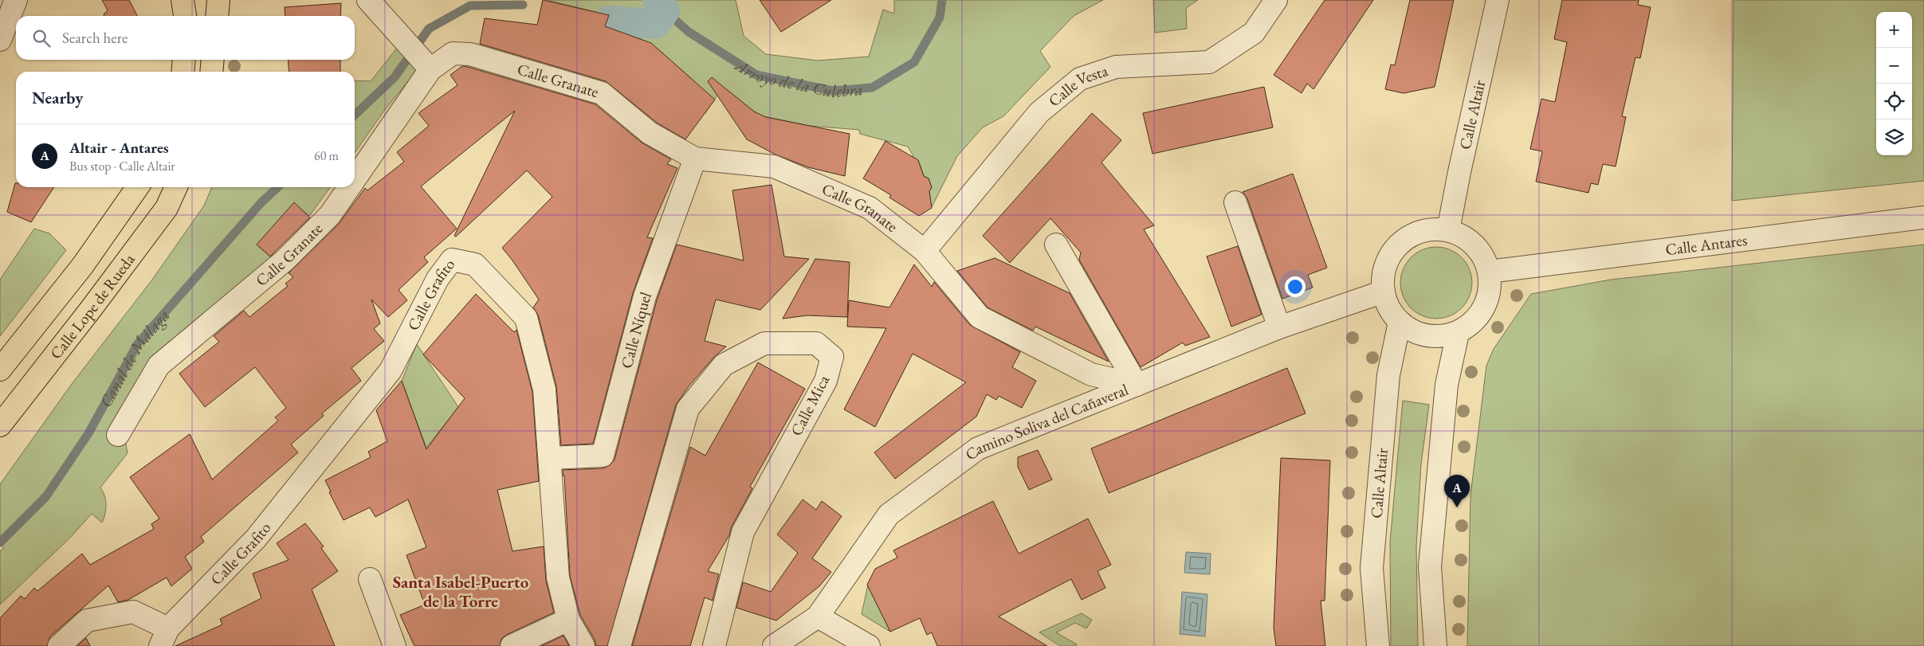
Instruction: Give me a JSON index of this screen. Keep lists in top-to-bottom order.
{
  "streets": {
    "main road": ["Calle Lope de Rueda"],
    "street": [
      "Calle Granate",
      "Calle Vesta",
      "Calle Altair",
      "Calle Antares",
      "Calle Grafito",
      "Calle Níquel",
      "Calle Mica",
      "Camino Soliva del Cañaveral"
    ]
  },
  "crossings": [
    ["Calle Granate", "Calle Vesta"],
    ["Calle Granate", "Calle Níquel"],
    ["Calle Granate", "Camino Soliva del Cañaveral"],
    ["Calle Altair", "Calle Antares"],
    ["Calle Altair", "Camino Soliva del Cañaveral"],
    ["Calle Antares", "Camino Soliva del Cañaveral"],
    ["Calle Grafito", "Calle Níquel"]
  ],
  "districts": ["Santa Isabel-Puerto de la Torre"],
  "water": ["Arroyo de la Culebra", "Canal de Málaga"],
  "page": {
    "map_buttons": ["+", "−"],
    "search": "Search here",
    "heading": "Nearby",
    "list": [
      {
        "mark": "A",
        "name": "Altair - Antares",
        "note": "Bus stop · Calle Altair",
        "value": "60 m"
      }
    ],
    "pins": "A"
  }
}
